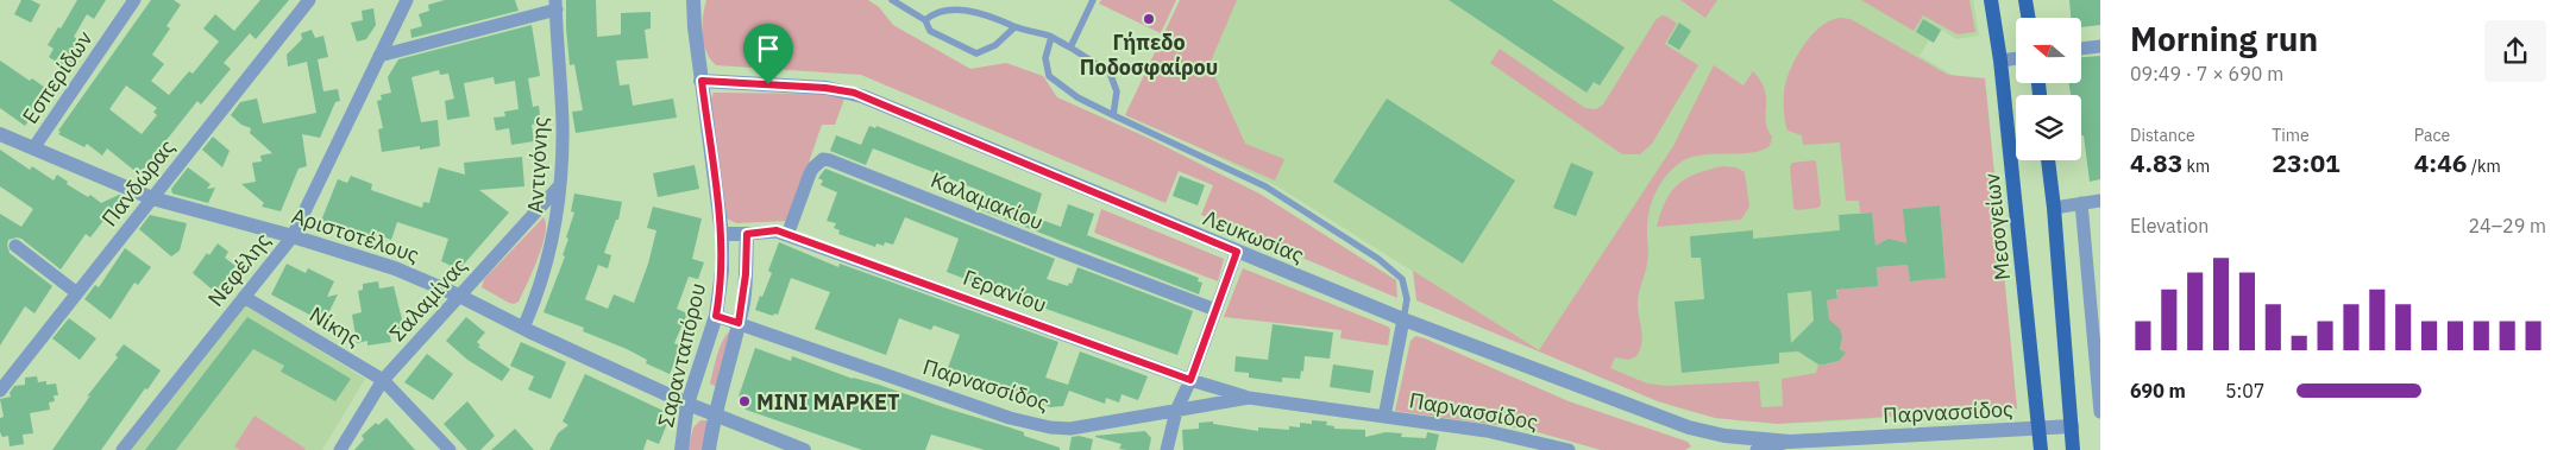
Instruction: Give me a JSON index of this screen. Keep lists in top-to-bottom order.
{
  "streets": {
    "main road": ["Μεσογείων"],
    "street": [
      "Εσπερίδων",
      "Αντιγόνης",
      "Πανδώρας",
      "Καλαμακίου",
      "Αριστοτέλους",
      "Λευκωσίας",
      "Νεφέλης",
      "Γερανίου",
      "Σαλαμίνας",
      "Νίκης",
      "Σαρανταπόρου",
      "Παρνασσίδος"
    ]
  },
  "crossings": [
    ["Εσπερίδων", "Αριστοτέλους"],
    ["Αντιγόνης", "Αριστοτέλους"],
    ["Αντιγόνης", "Σαλαμίνας"],
    ["Πανδώρας", "Αριστοτέλους"],
    ["Καλαμακίου", "Γερανίου"],
    ["Μεσογείων", "Παρνασσίδος"],
    ["Αριστοτέλους", "Νεφέλης"],
    ["Αριστοτέλους", "Σαλαμίνας"],
    ["Αριστοτέλους", "Σαρανταπόρου"],
    ["Λευκωσίας", "Σαρανταπόρου"],
    ["Λευκωσίας", "Παρνασσίδος"],
    ["Νεφέλης", "Νίκης"],
    ["Γερανίου", "Παρνασσίδος"],
    ["Σαλαμίνας", "Νίκης"],
    ["Σαρανταπόρου", "Παρνασσίδος"]
  ],
  "places": ["Γήπεδο Ποδοσφαίρου", "ΜΙΝΙ ΜΑΡΚΕΤ"],
  "north": "left",
  "page": {
    "heading": ["Morning run", "09:49 · 7 × 690 m"],
    "stats": [
      ["Distance", "4.83 km"],
      ["Time", "23:01"],
      ["Pace", "4:46 /km"]
    ],
    "chart": ["Elevation", "24–29 m"],
    "list": [
      {
        "name": "690 m",
        "note": "5:07"
      }
    ]
  }
}
